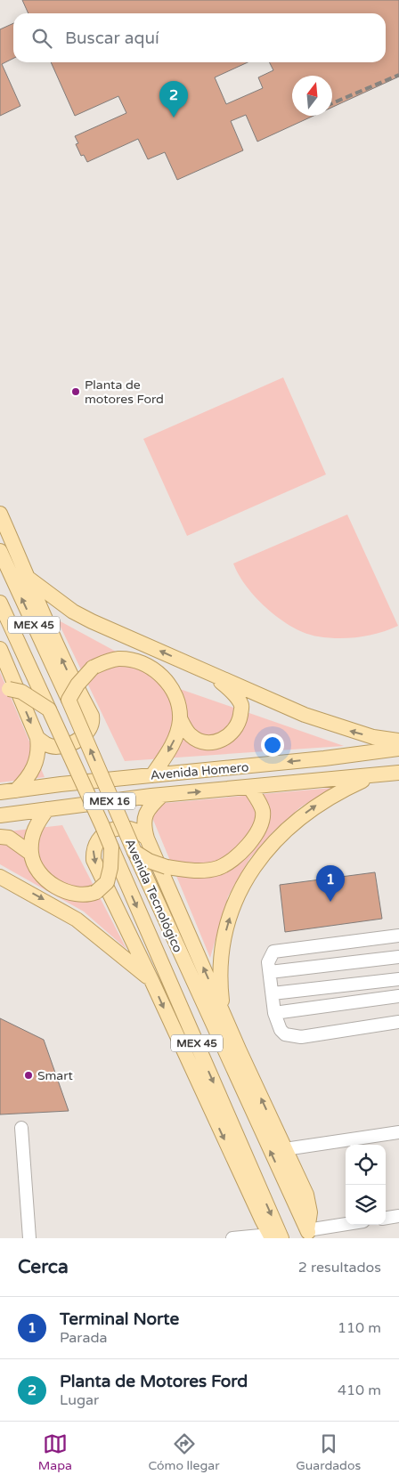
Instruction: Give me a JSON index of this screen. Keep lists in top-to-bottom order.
{
  "streets": {
    "main road": [
      "MEX 45",
      "Avenida Homero",
      "MEX 16",
      "Avenida Tecnológico"
    ]
  },
  "places": ["Planta de motores Ford", "Smart"],
  "north": "top",
  "page": {
    "search": "Buscar aquí",
    "pins": ["2", "1"],
    "heading": ["Cerca", "2 resultados"],
    "list": [
      {
        "mark": "1",
        "name": "Terminal Norte",
        "note": "Parada",
        "value": "110 m"
      },
      {
        "mark": "2",
        "name": "Planta de Motores Ford",
        "note": "Lugar",
        "value": "410 m"
      }
    ],
    "nav": ["Mapa", "Cómo llegar", "Guardados"]
  }
}
